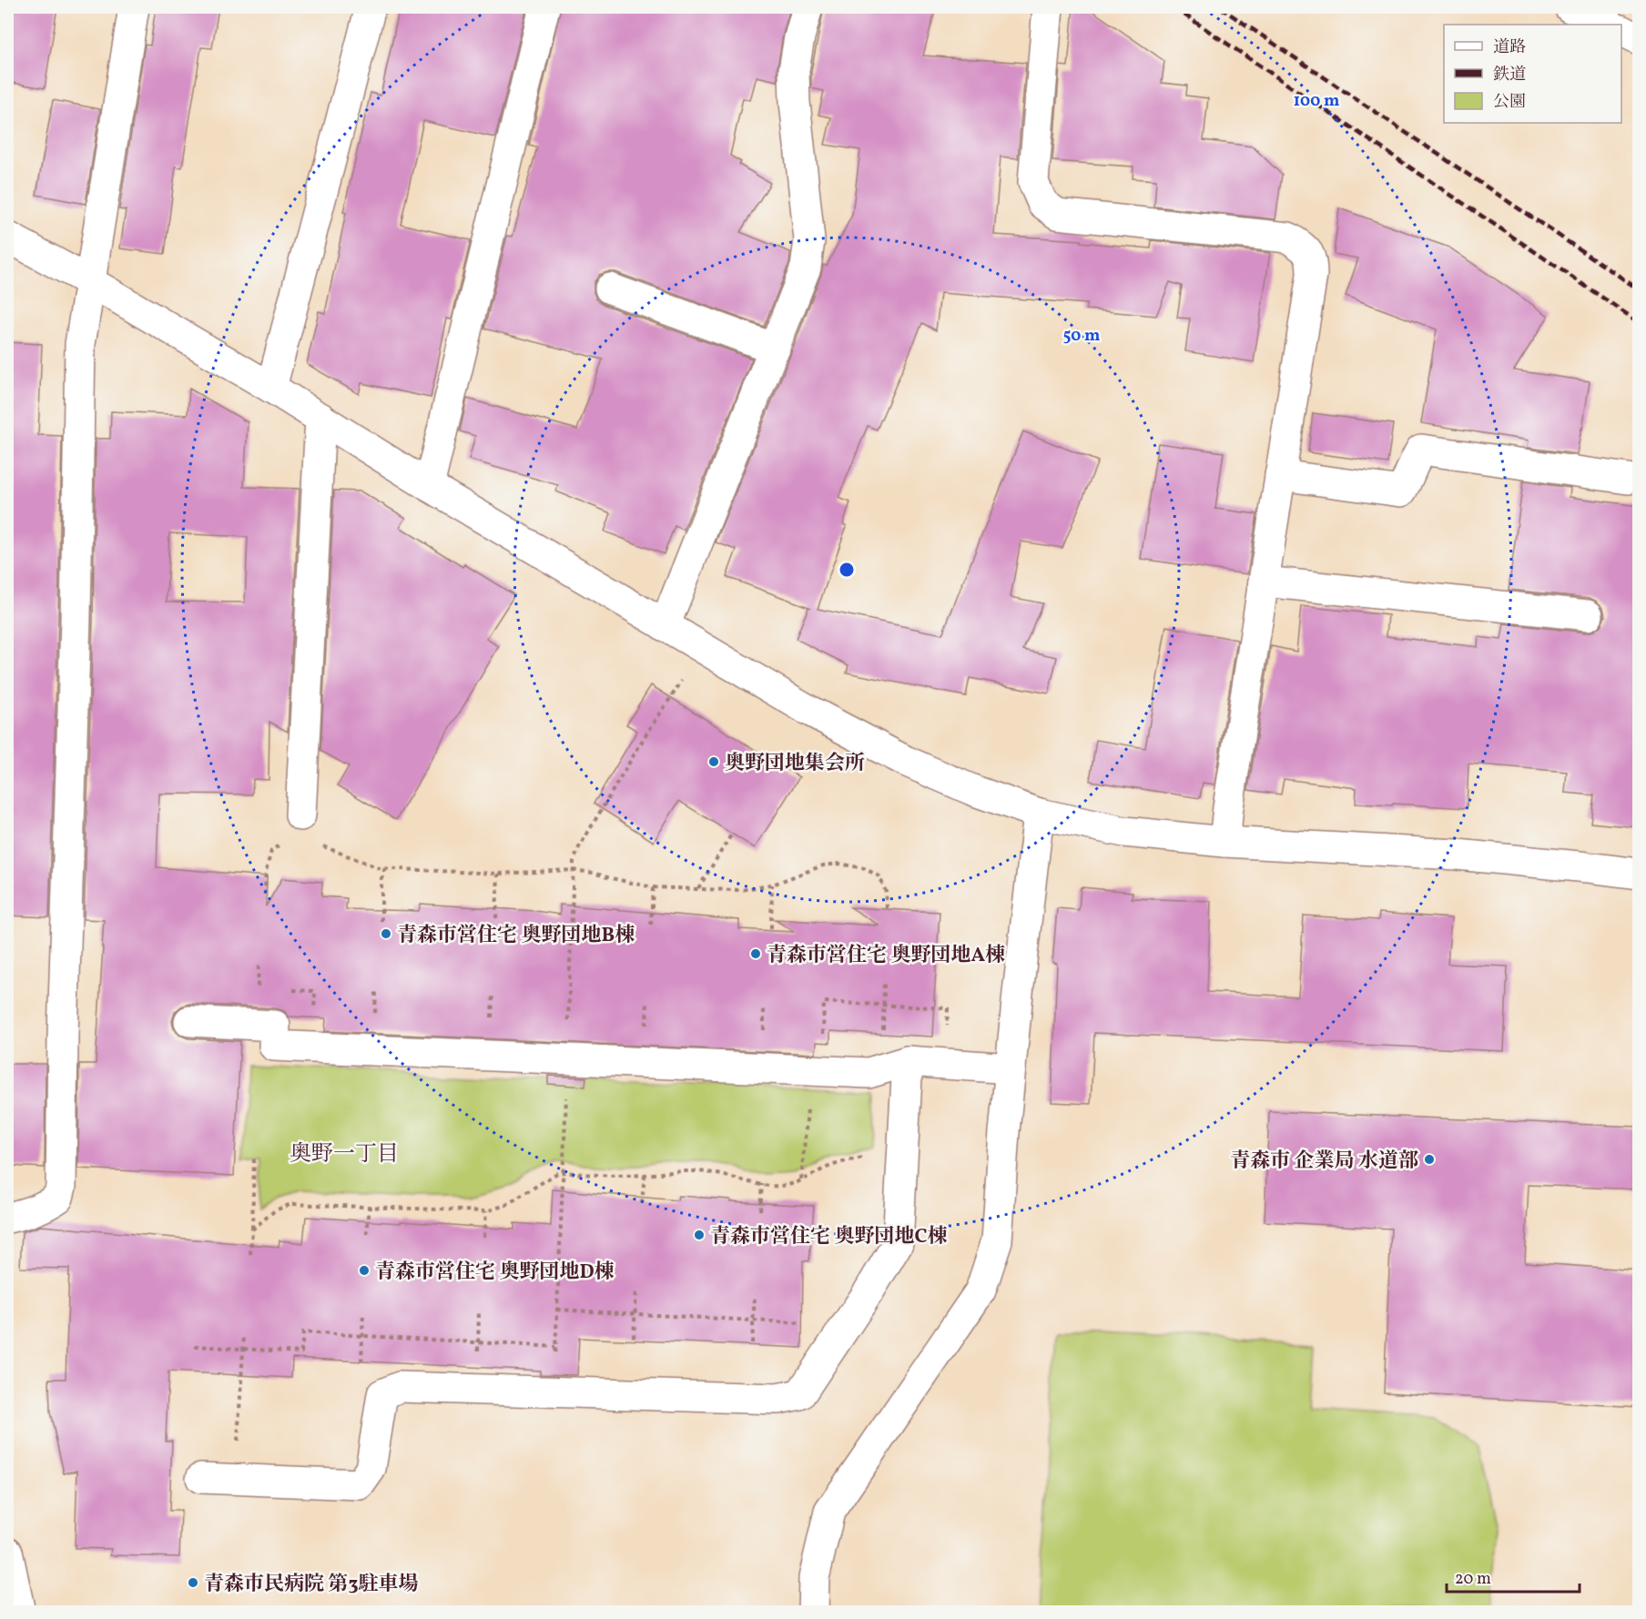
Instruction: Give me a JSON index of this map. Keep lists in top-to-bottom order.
{
  "districts": ["奥野一丁目"],
  "places": [
    "奥野団地集会所",
    "青森市営住宅 奥野団地B棟",
    "青森市営住宅 奥野団地A棟",
    "青森市 企業局 水道部",
    "青森市営住宅 奥野団地C棟",
    "青森市営住宅 奥野団地D棟",
    "青森市民病院 第3駐車場"
  ],
  "legend": ["道路", "鉄道", "公園"],
  "scale_bar": "20 m",
  "rings": ["100 m", "50 m"]
}
